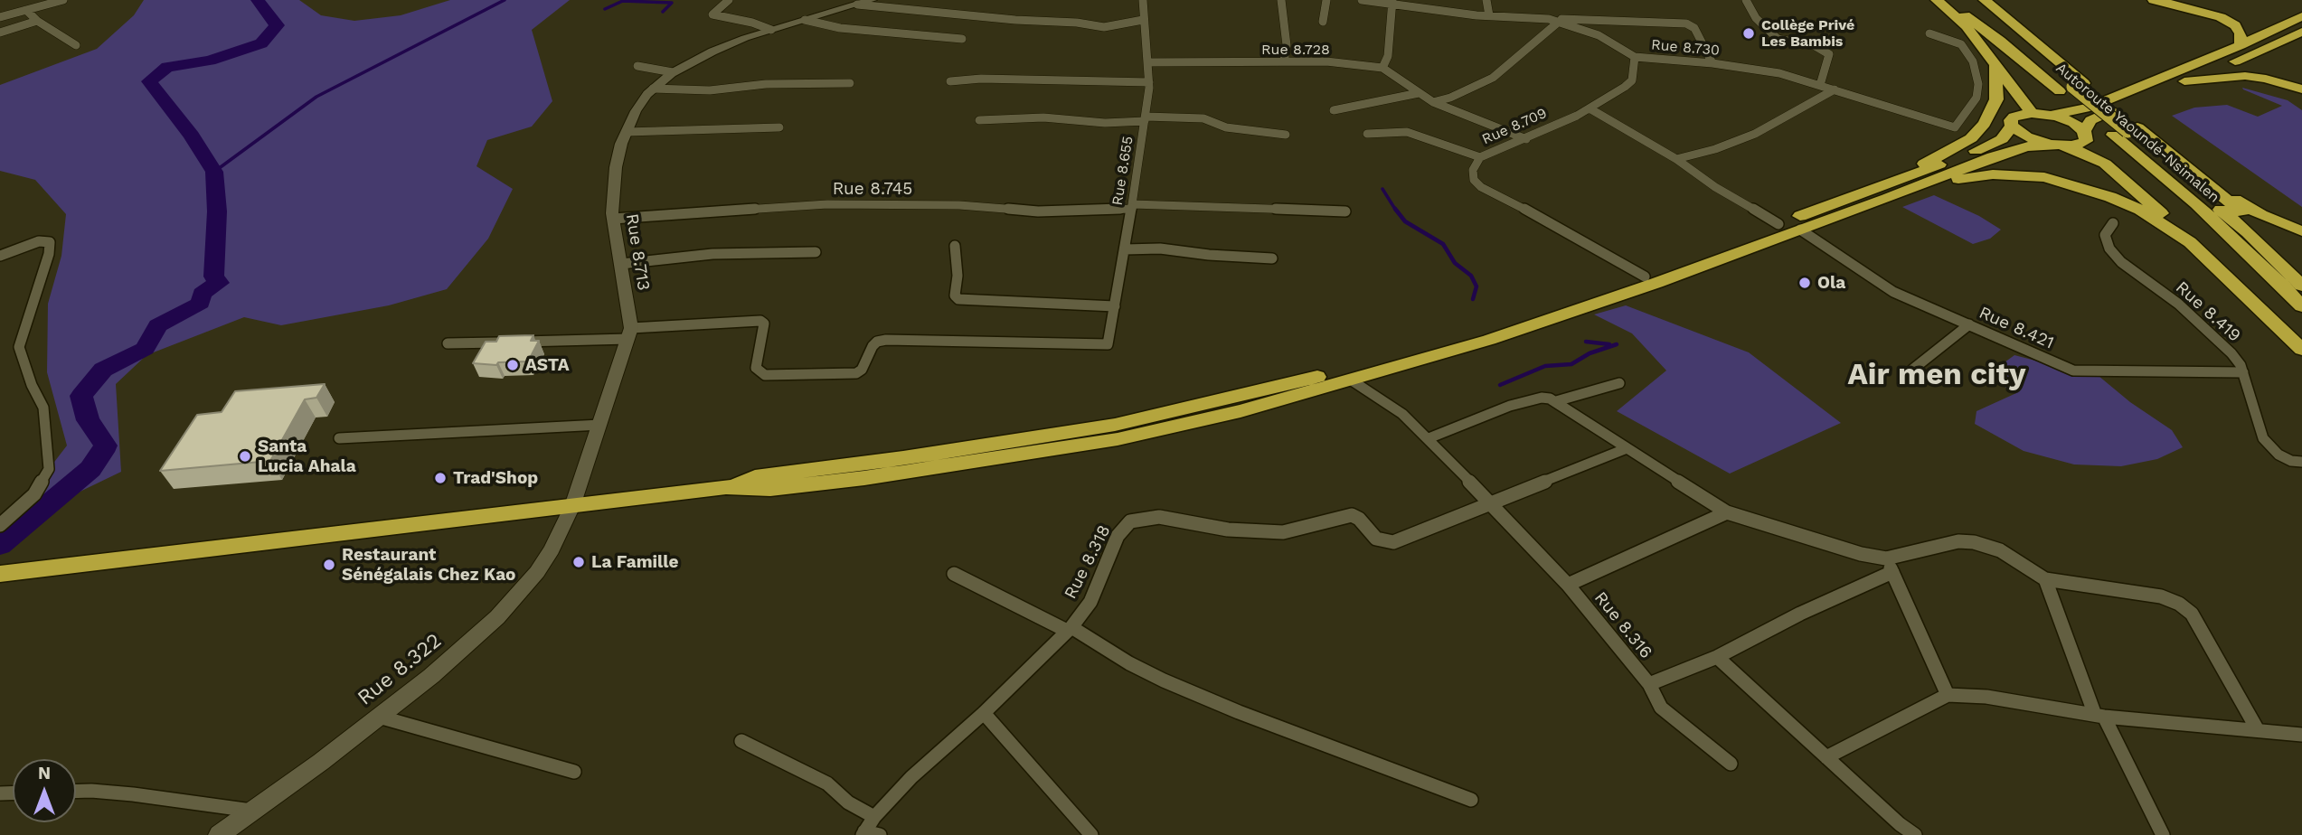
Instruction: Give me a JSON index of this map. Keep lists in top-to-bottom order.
{
  "streets": {
    "highway": ["Autoroute Yaoundé-Nsimalen"],
    "main road": ["Rue 8.713", "Rue 8.322"],
    "street": [
      "Rue 8.730",
      "Rue 8.728",
      "Rue 8.709",
      "Rue 8.655",
      "Rue 8.745",
      "Rue 8.419",
      "Rue 8.421",
      "Rue 8.318",
      "Rue 8.316"
    ]
  },
  "crossings": [
    ["Rue 8.730", "Rue 8.709"],
    ["Rue 8.728", "Rue 8.709"],
    ["Rue 8.728", "Rue 8.655"],
    ["Rue 8.655", "Rue 8.745"],
    ["Rue 8.745", "Rue 8.713"],
    ["Rue 8.713", "Rue 8.322"],
    ["Rue 8.419", "Rue 8.421"],
    ["Rue 8.318", "Rue 8.316"]
  ],
  "districts": ["Air men city"],
  "places": [
    "Collège Privé Les Bambis",
    "Ola",
    "ASTA",
    "Santa Lucia Ahala",
    "Trad'Shop",
    "La Famille",
    "Restaurant Sénégalais Chez Kao"
  ],
  "north": "top"
}
